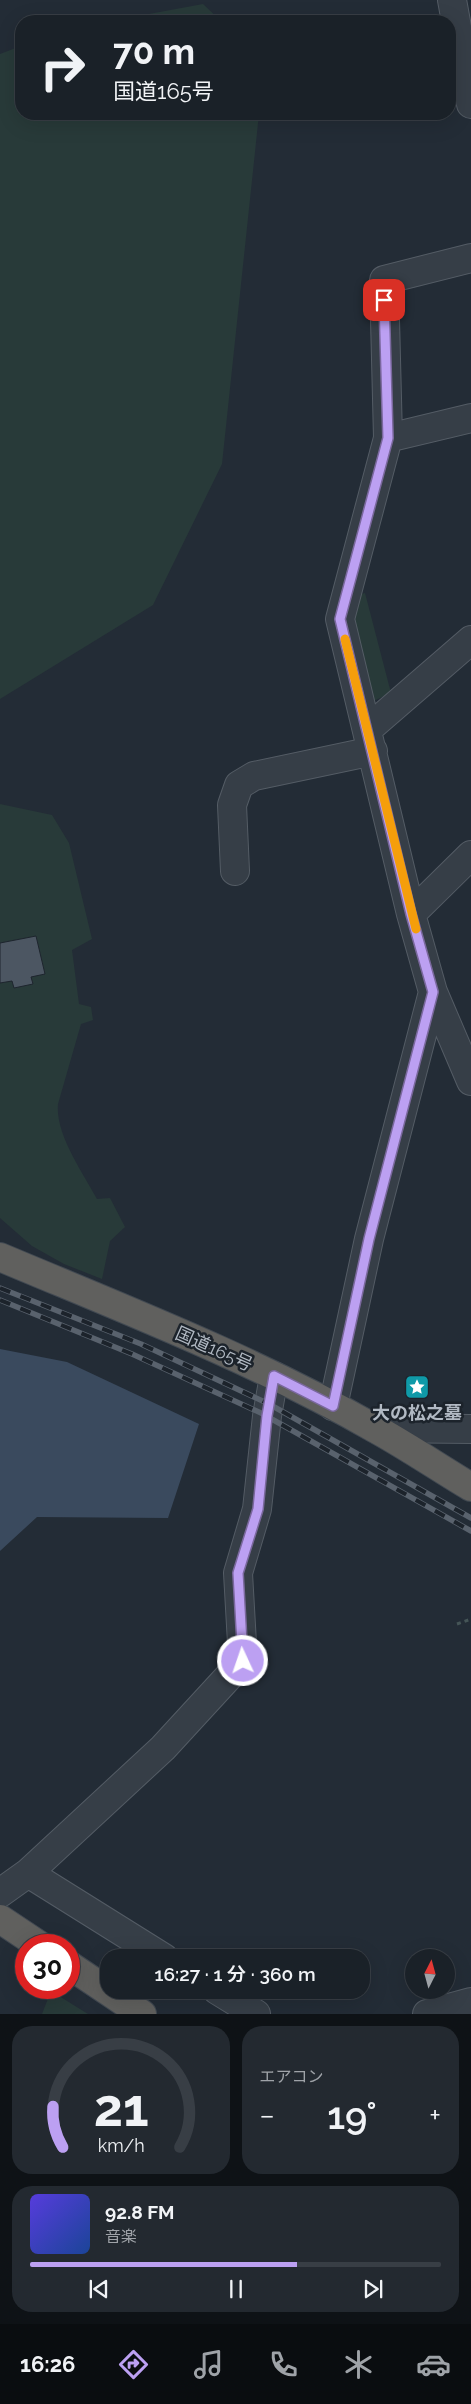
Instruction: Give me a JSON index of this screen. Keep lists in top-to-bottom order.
{
  "streets": {
    "highway": ["国道165号"]
  },
  "places": {
    "place": ["大の松之墓"]
  },
  "north": "top",
  "page": {
    "turn": ["70 m", "国道165号"],
    "limit": "30",
    "trip": "16:27 · 1 分 · 360 m",
    "tile": "エアコン",
    "heat": ["−", "19°", "+"],
    "song": ["92.8 FM", "音楽"],
    "tabs": "16:26",
    "gauge": ["21", "km/h"]
  }
}
